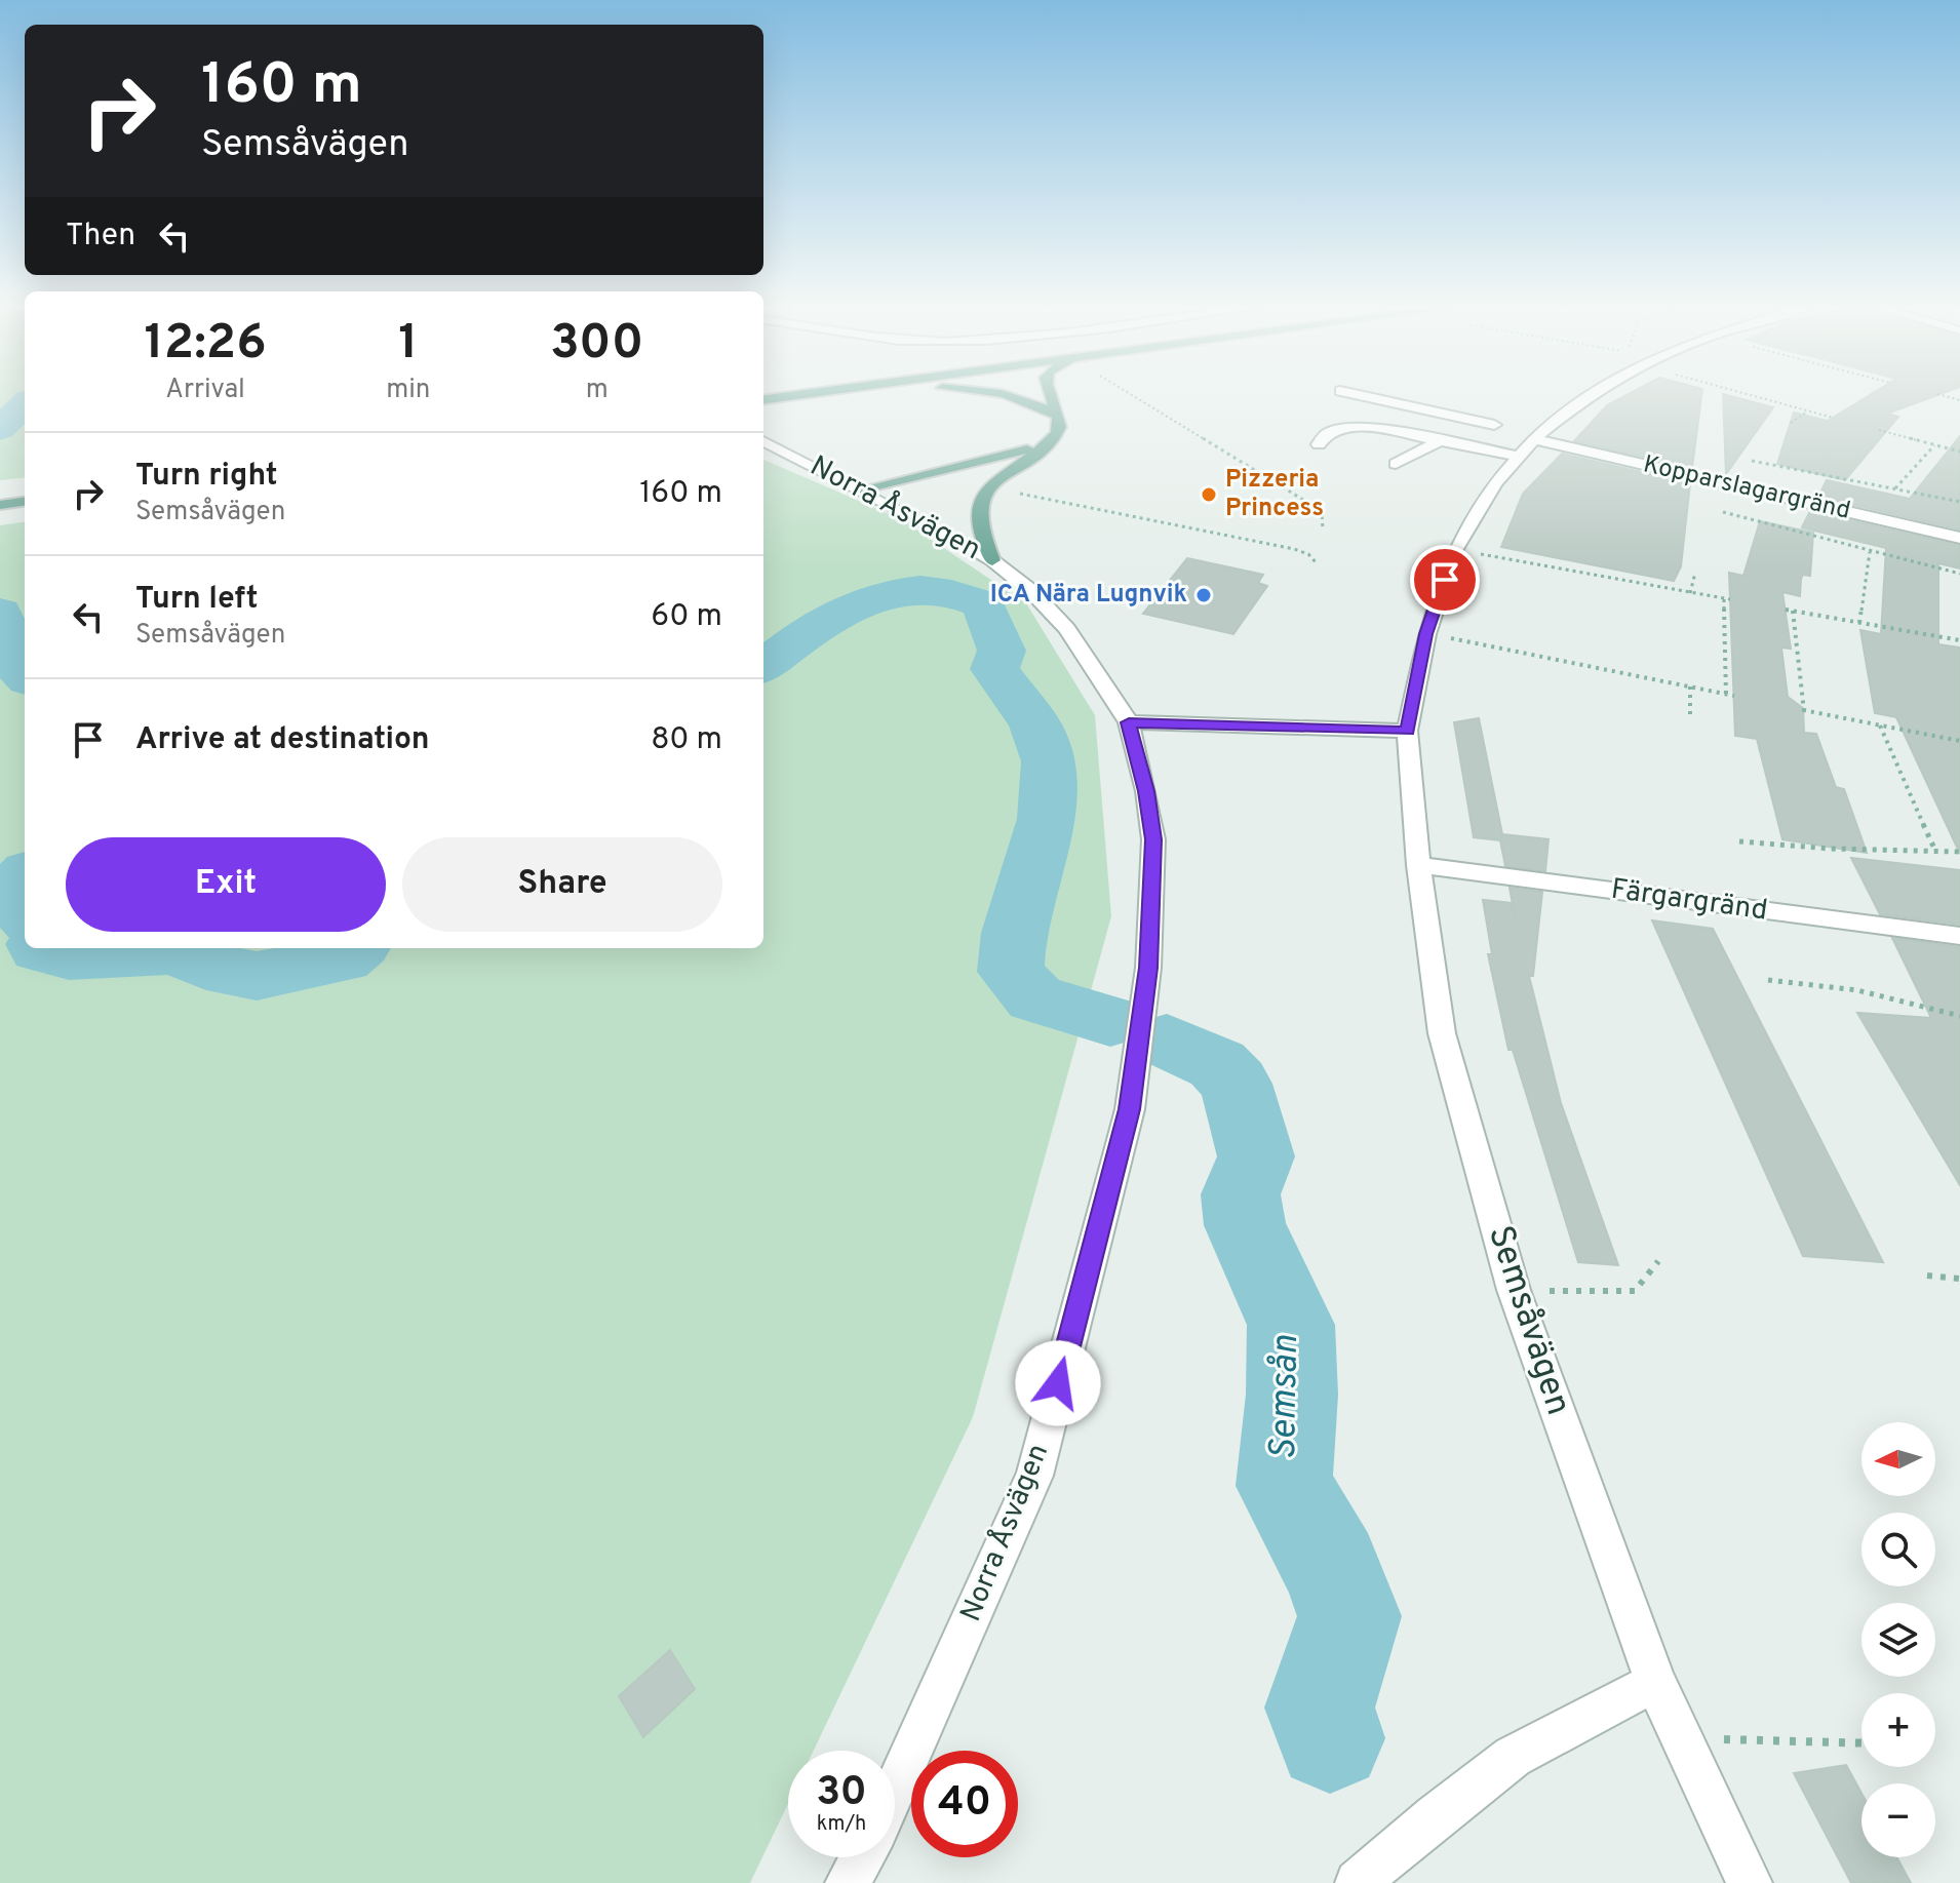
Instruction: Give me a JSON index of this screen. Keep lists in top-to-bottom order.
{
  "streets": {
    "street": [
      "Kopparslagargränd",
      "Norra Åsvägen",
      "Färgargränd",
      "Semsåvägen"
    ]
  },
  "crossings": [
    ["Kopparslagargränd", "Semsåvägen"],
    ["Färgargränd", "Semsåvägen"]
  ],
  "water": ["Semsån"],
  "places": ["Pizzeria Princess", "ICA Nära Lugnvik"],
  "north": "left",
  "page": {
    "turn": ["160 m", "Semsåvägen"],
    "then": "Then",
    "eta": [
      "12:26",
      "Arrival",
      "1",
      "min",
      "300",
      "m"
    ],
    "list": [
      {
        "name": "Turn right",
        "note": "Semsåvägen",
        "value": "160 m"
      },
      {
        "name": "Turn left",
        "note": "Semsåvägen",
        "value": "60 m"
      },
      {
        "name": "Arrive at destination",
        "value": "80 m"
      }
    ],
    "buttons": ["Exit", "Share"],
    "map_buttons": ["+", "−"],
    "speed": "30 km/h",
    "limit": "40"
  }
}
